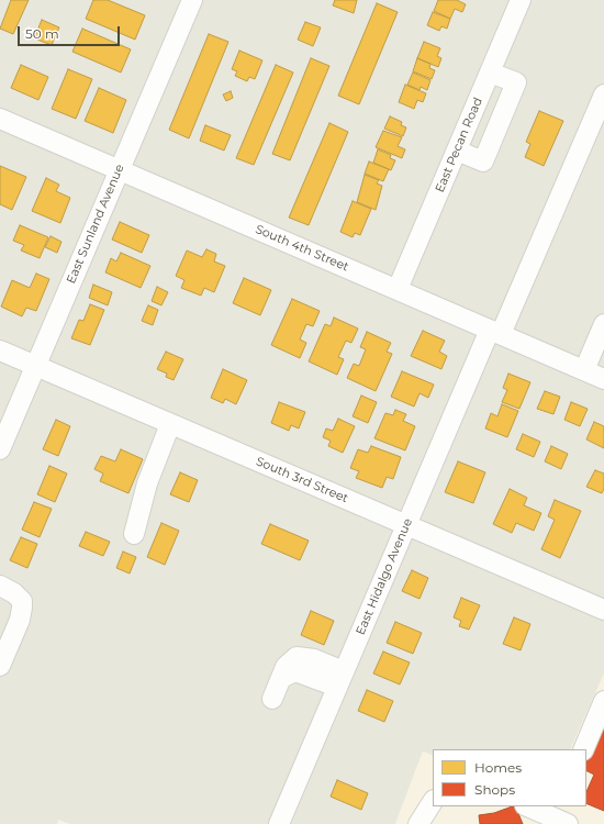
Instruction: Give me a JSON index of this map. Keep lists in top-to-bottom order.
{
  "streets": {
    "street": [
      "East Pecan Road",
      "East Sunland Avenue",
      "South 4th Street",
      "South 3rd Street",
      "East Hidalgo Avenue"
    ]
  },
  "crossings": [
    ["East Pecan Road", "South 4th Street"],
    ["East Sunland Avenue", "South 4th Street"],
    ["East Sunland Avenue", "South 3rd Street"],
    ["South 4th Street", "East Hidalgo Avenue"],
    ["South 3rd Street", "East Hidalgo Avenue"]
  ],
  "legend": ["Homes", "Shops"],
  "scale_bar": "50 m"
}
